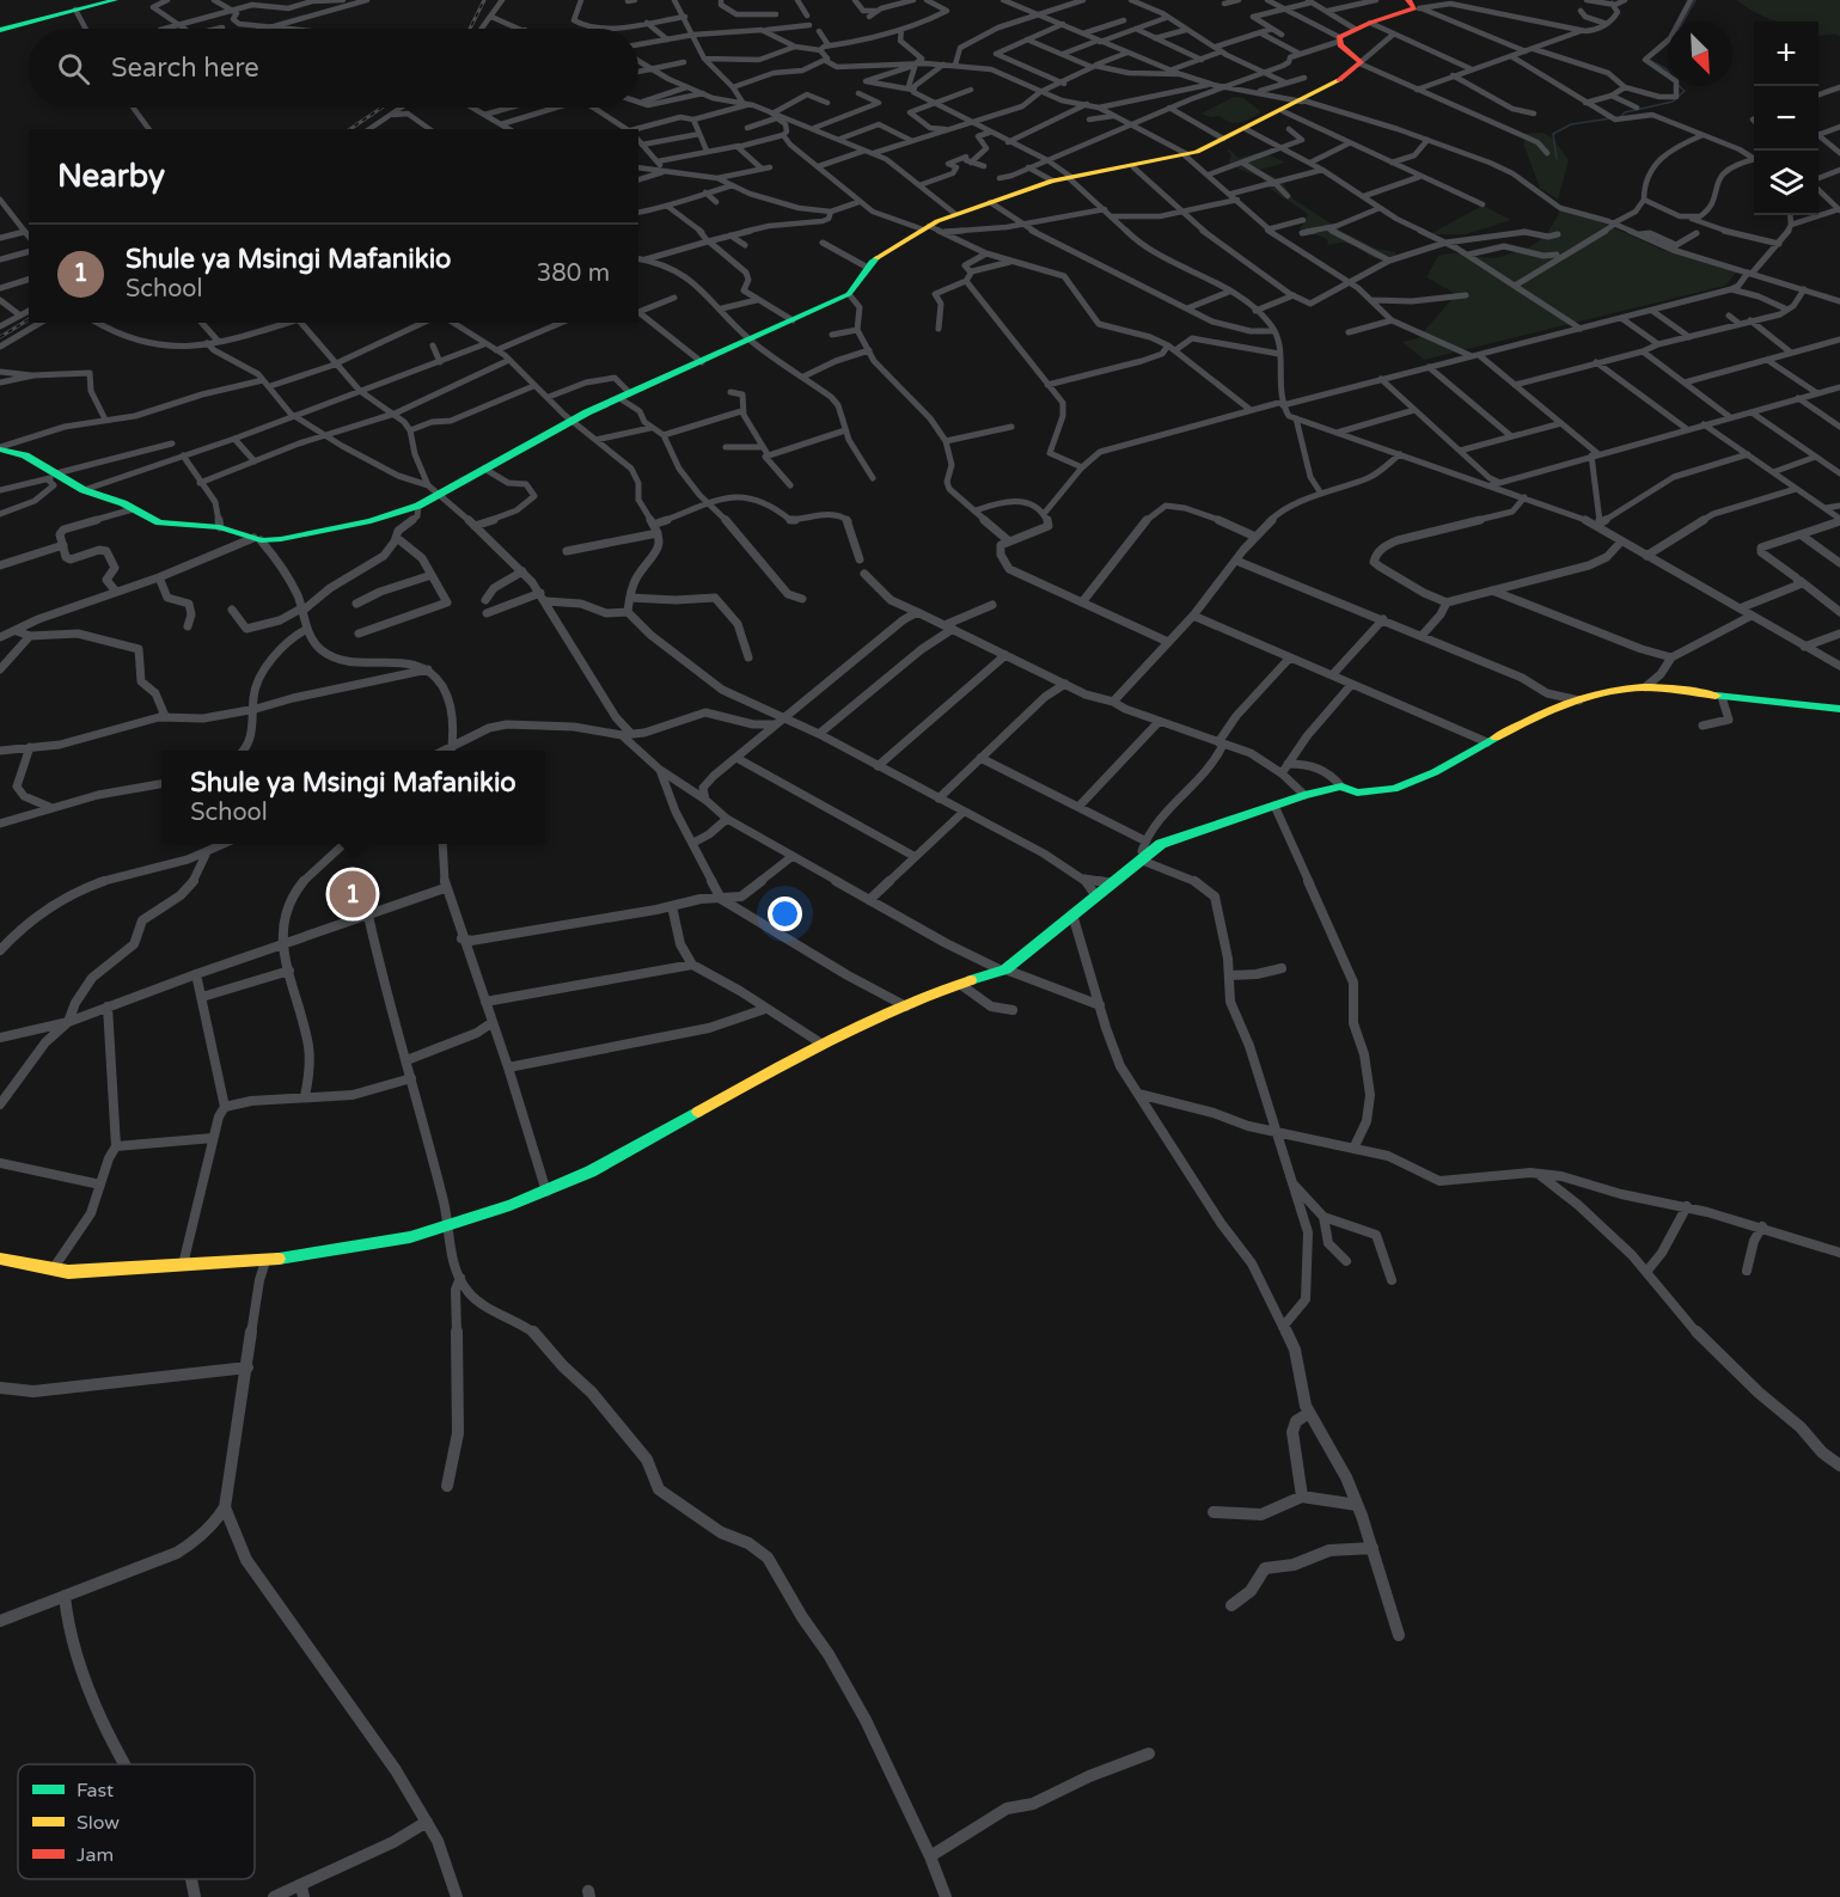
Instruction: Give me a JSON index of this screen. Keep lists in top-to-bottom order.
{
  "legend": ["Fast", "Slow", "Jam"],
  "north": "bottom right",
  "page": {
    "map_buttons": ["+", "−"],
    "search": "Search here",
    "heading": "Nearby",
    "list": [
      {
        "mark": "1",
        "name": "Shule ya Msingi Mafanikio",
        "note": "School",
        "value": "380 m"
      }
    ],
    "popup": ["Shule ya Msingi Mafanikio", "School"],
    "pins": "1"
  }
}
